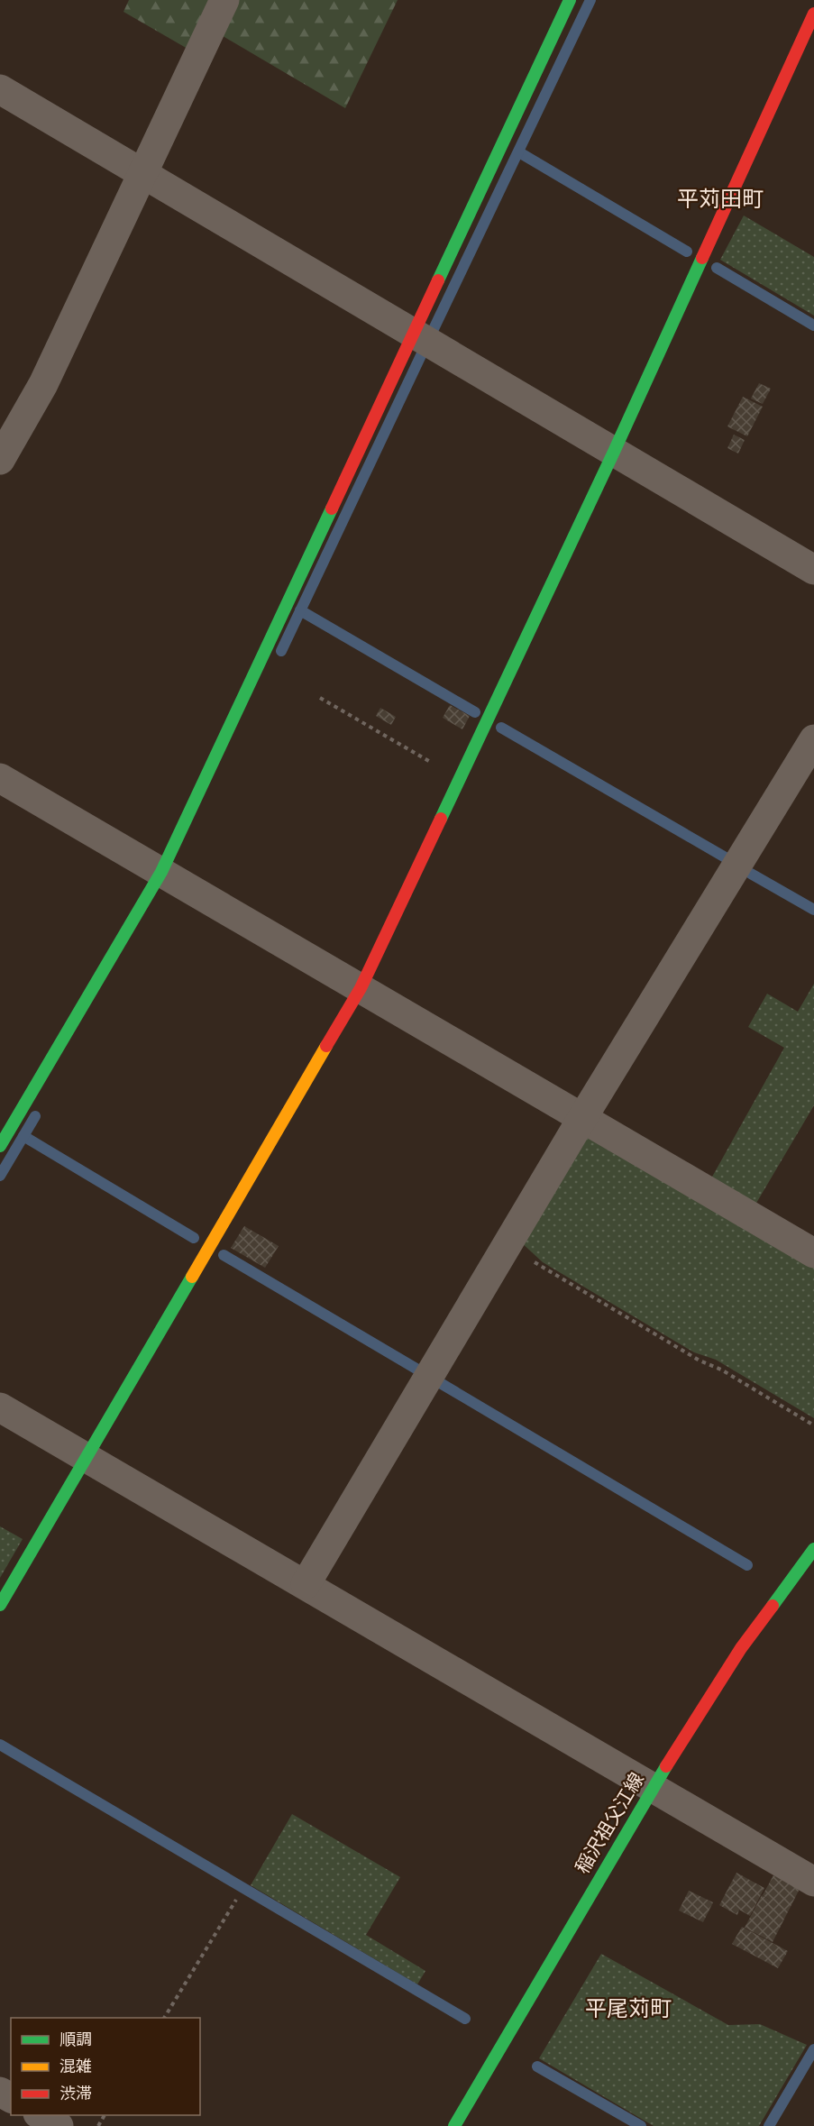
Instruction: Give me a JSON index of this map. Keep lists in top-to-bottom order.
{
  "streets": {
    "street": ["稲沢祖父江線"]
  },
  "districts": ["平苅田町", "平尾苅町"],
  "legend": ["順調", "混雑", "渋滞"]
}
